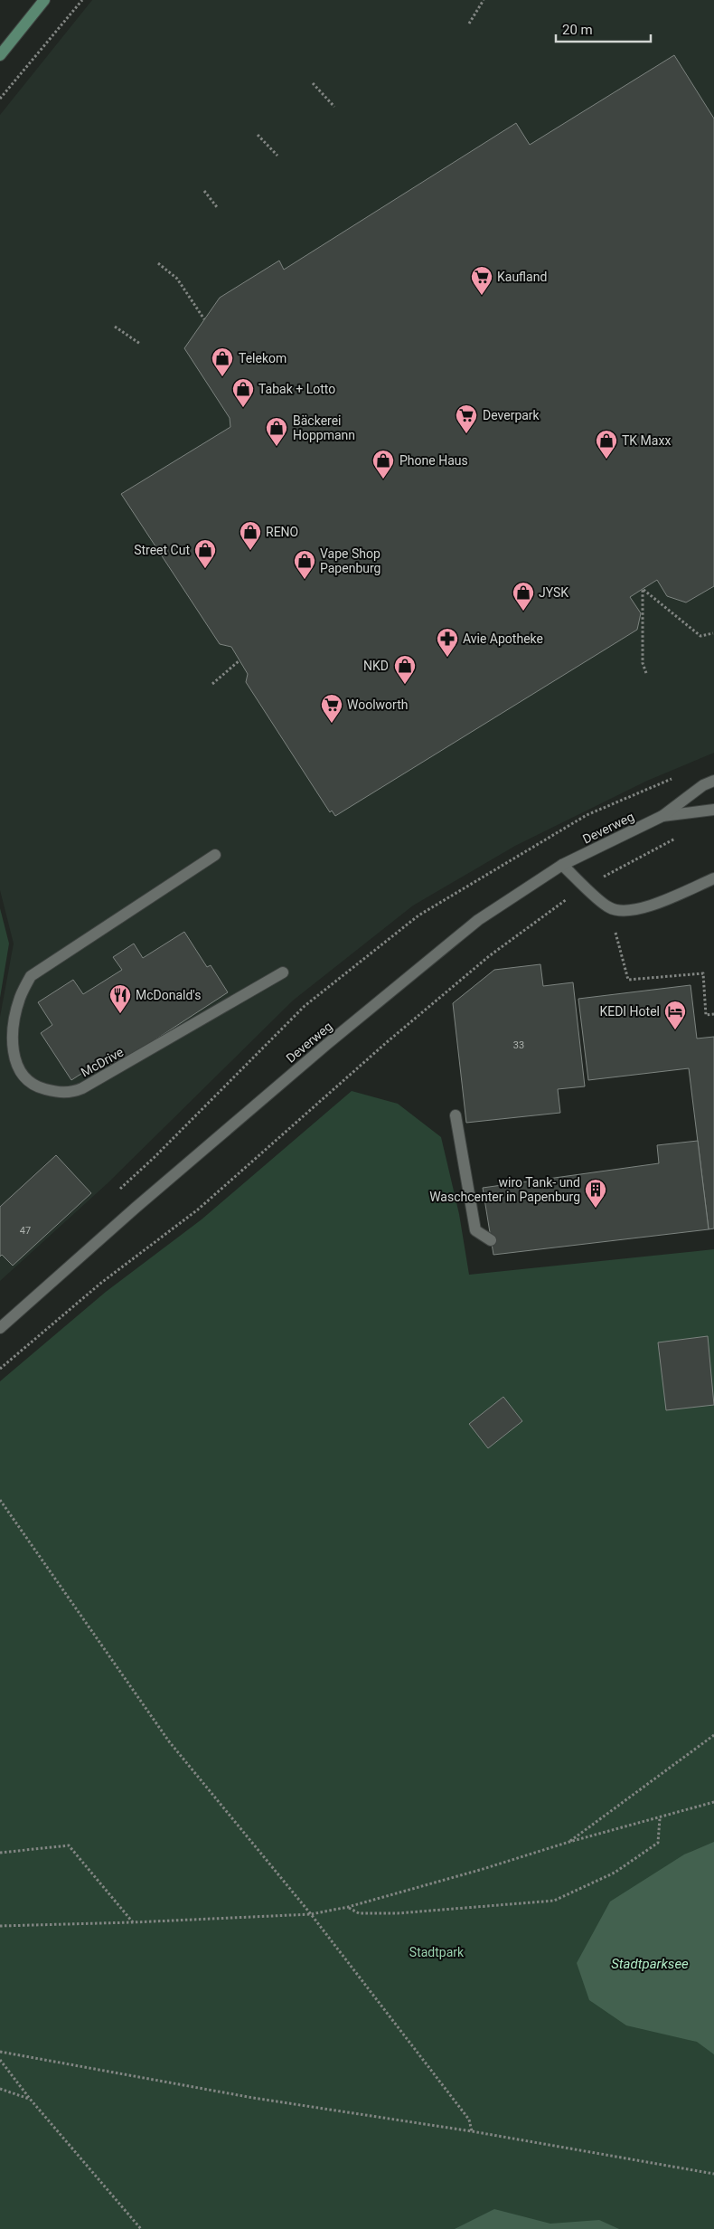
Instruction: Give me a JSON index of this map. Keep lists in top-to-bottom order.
{
  "streets": {
    "street": ["Deverweg", "McDrive"]
  },
  "water": ["Stadtparksee"],
  "parks": ["Stadtpark"],
  "places": {
    "supermarket": ["Kaufland", "Deverpark", "Woolworth"],
    "shop": [
      "Telekom",
      "Tabak + Lotto",
      "Bäckerei Hoppmann",
      "TK Maxx",
      "Phone Haus",
      "RENO",
      "Street Cut",
      "Vape Shop Papenburg",
      "JYSK",
      "NKD"
    ],
    "pharmacy": ["Avie Apotheke"],
    "restaurant": ["McDonald's"],
    "hotel": ["KEDI Hotel"],
    "building": ["wiro Tank- und Waschcenter in Papenburg"]
  },
  "house_numbers": ["33", "47"],
  "scale_bar": "20 m"
}
